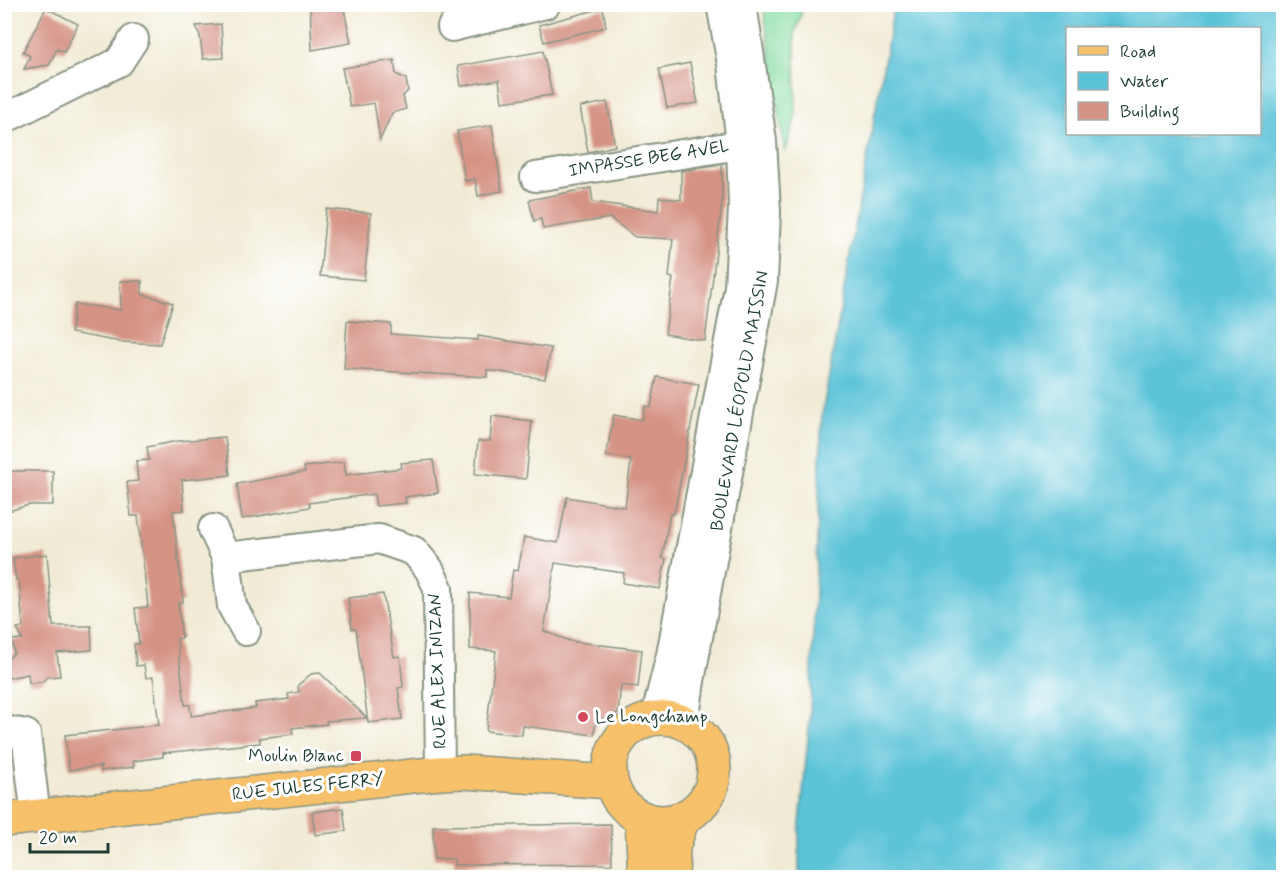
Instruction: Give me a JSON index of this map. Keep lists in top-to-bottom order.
{
  "streets": {
    "main road": ["RUE JULES FERRY"],
    "street": ["IMPASSE BEG AVEL", "BOULEVARD LÉOPOLD MAISSIN", "RUE ALEX INIZAN"]
  },
  "crossings": [
    ["IMPASSE BEG AVEL", "BOULEVARD LÉOPOLD MAISSIN"],
    ["BOULEVARD LÉOPOLD MAISSIN", "RUE JULES FERRY"],
    ["RUE ALEX INIZAN", "RUE JULES FERRY"]
  ],
  "places": {
    "other": ["Le Longchamp"],
    "transit": ["Moulin Blanc"]
  },
  "legend": ["Road", "Water", "Building"],
  "scale_bar": "20 m"
}
